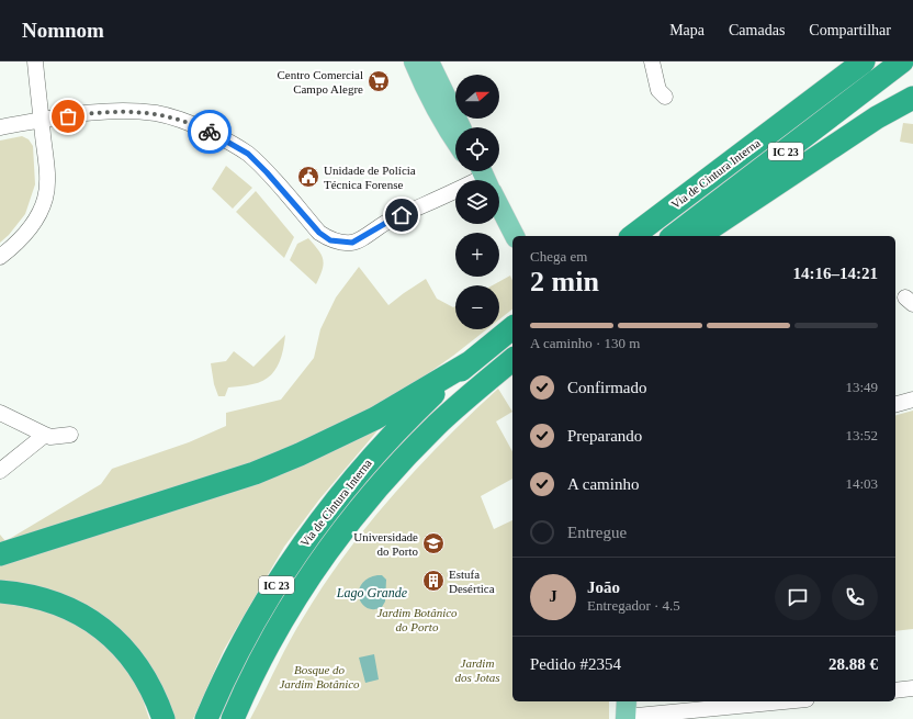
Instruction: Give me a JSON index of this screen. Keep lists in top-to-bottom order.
{
  "streets": {
    "highway": ["IC 23", "Via de Cintura Interna"]
  },
  "water": ["Lago Grande"],
  "parks": ["Jardim Botânico do Porto", "Jardim dos Jotas", "Bosque do Jardim Botânico"],
  "places": {
    "supermarket": ["Centro Comercial Campo Alegre"],
    "public building": ["Unidade de Polícia Técnica Forense"],
    "school or university": ["Universidade do Porto"],
    "building": ["Estufa Desértica"]
  },
  "north": "right",
  "page": {
    "header": "Nomnom",
    "nav": ["Mapa", "Camadas", "Compartilhar"],
    "map_buttons": ["+", "−"],
    "heading": ["2 min", "Chega em", "14:16–14:21"],
    "panel": [
      "João",
      "Entregador · 4.5",
      "Pedido #2354",
      "28.88 €"
    ],
    "bar": "A caminho · 130 m",
    "list": [
      ["Confirmado", "13:49"],
      ["Preparando", "13:52"],
      ["A caminho", "14:03"],
      "Entregue"
    ],
    "round": "J"
  }
}
